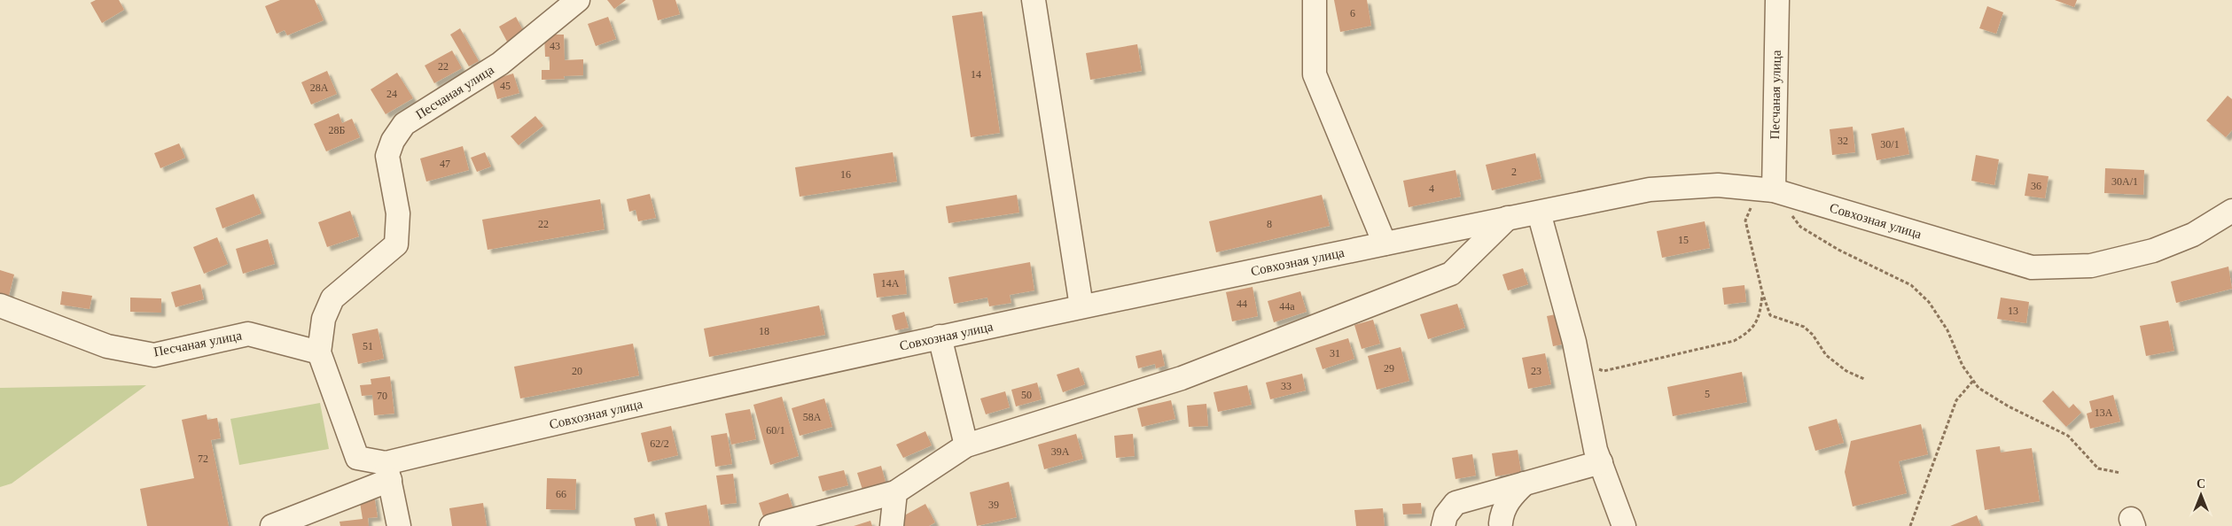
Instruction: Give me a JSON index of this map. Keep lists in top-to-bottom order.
{
  "streets": {
    "street": ["Песчаная улица", "Совхозная улица"]
  },
  "crossings": [
    ["Песчаная улица", "Совхозная улица"]
  ],
  "house_numbers": [
    "6",
    "43",
    "22",
    "14",
    "45",
    "28А",
    "24",
    "28Б",
    "32",
    "30/1",
    "47",
    "2",
    "16",
    "30А/1",
    "36",
    "4",
    "22",
    "8",
    "15",
    "14А",
    "44",
    "44а",
    "13",
    "18",
    "51",
    "31",
    "29",
    "20",
    "23",
    "33",
    "5",
    "50",
    "70",
    "13А",
    "58А",
    "60/1",
    "62/2",
    "39А",
    "72",
    "66",
    "39"
  ],
  "north": "top"
}
